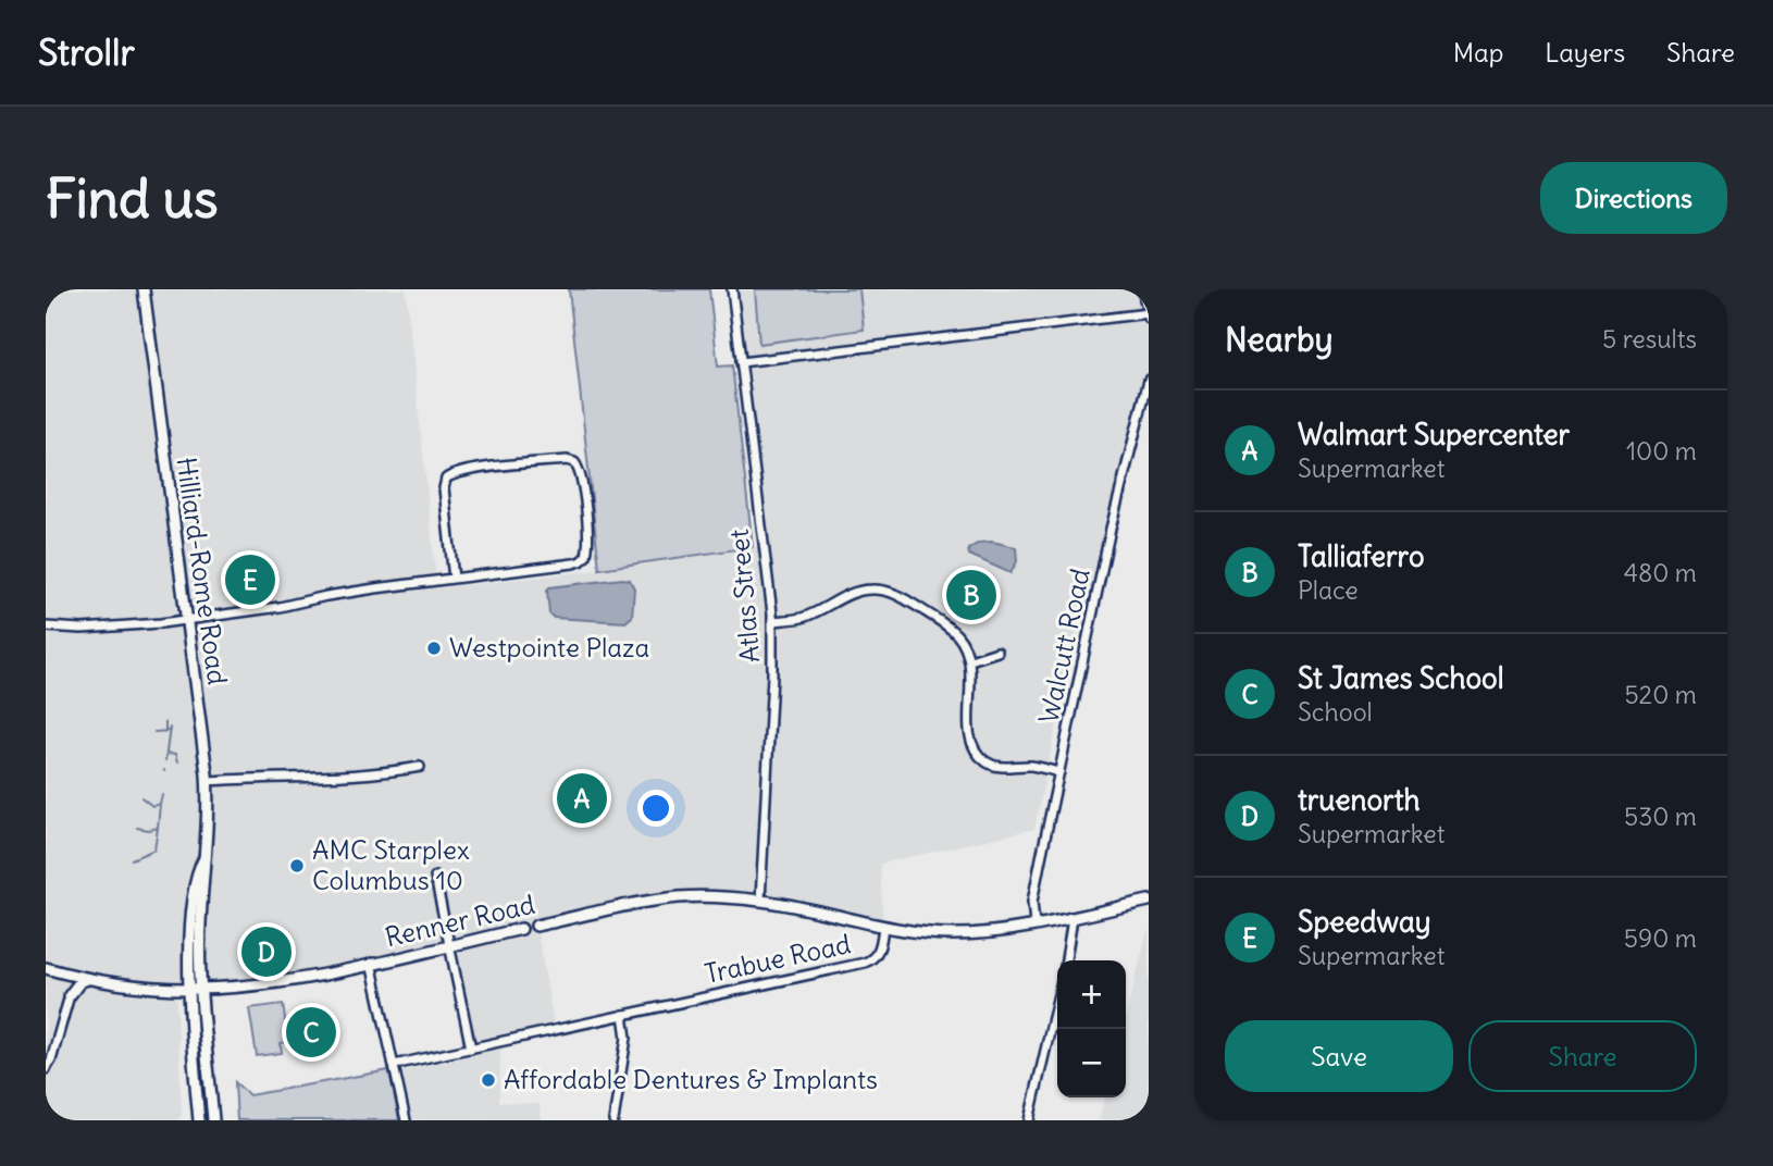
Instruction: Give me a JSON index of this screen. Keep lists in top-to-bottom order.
{
  "streets": {
    "main road": ["Hilliard-Rome Road", "Renner Road", "Trabue Road"],
    "street": ["Atlas Street", "Walcutt Road"]
  },
  "crossings": [
    ["Hilliard-Rome Road", "Renner Road"],
    ["Atlas Street", "Renner Road"],
    ["Walcutt Road", "Trabue Road"],
    ["Renner Road", "Trabue Road"]
  ],
  "places": ["Westpointe Plaza", "AMC Starplex Columbus 10", "Affordable Dentures & Implants"],
  "page": {
    "header": "Strollr",
    "nav": ["Map", "Layers", "Share"],
    "buttons": [
      "Directions",
      ["Save", "Share"]
    ],
    "title": "Find us",
    "heading": ["Nearby", "5 results"],
    "list": [
      {
        "mark": "A",
        "name": "Walmart Supercenter",
        "note": "Supermarket",
        "value": "100 m"
      },
      {
        "mark": "B",
        "name": "Talliaferro",
        "note": "Place",
        "value": "480 m"
      },
      {
        "mark": "C",
        "name": "St James School",
        "note": "School",
        "value": "520 m"
      },
      {
        "mark": "D",
        "name": "truenorth",
        "note": "Supermarket",
        "value": "530 m"
      },
      {
        "mark": "E",
        "name": "Speedway",
        "note": "Supermarket",
        "value": "590 m"
      }
    ],
    "pins": [
      "E",
      "B",
      "A",
      "D",
      "C"
    ],
    "map_buttons": ["+", "−"]
  }
}
